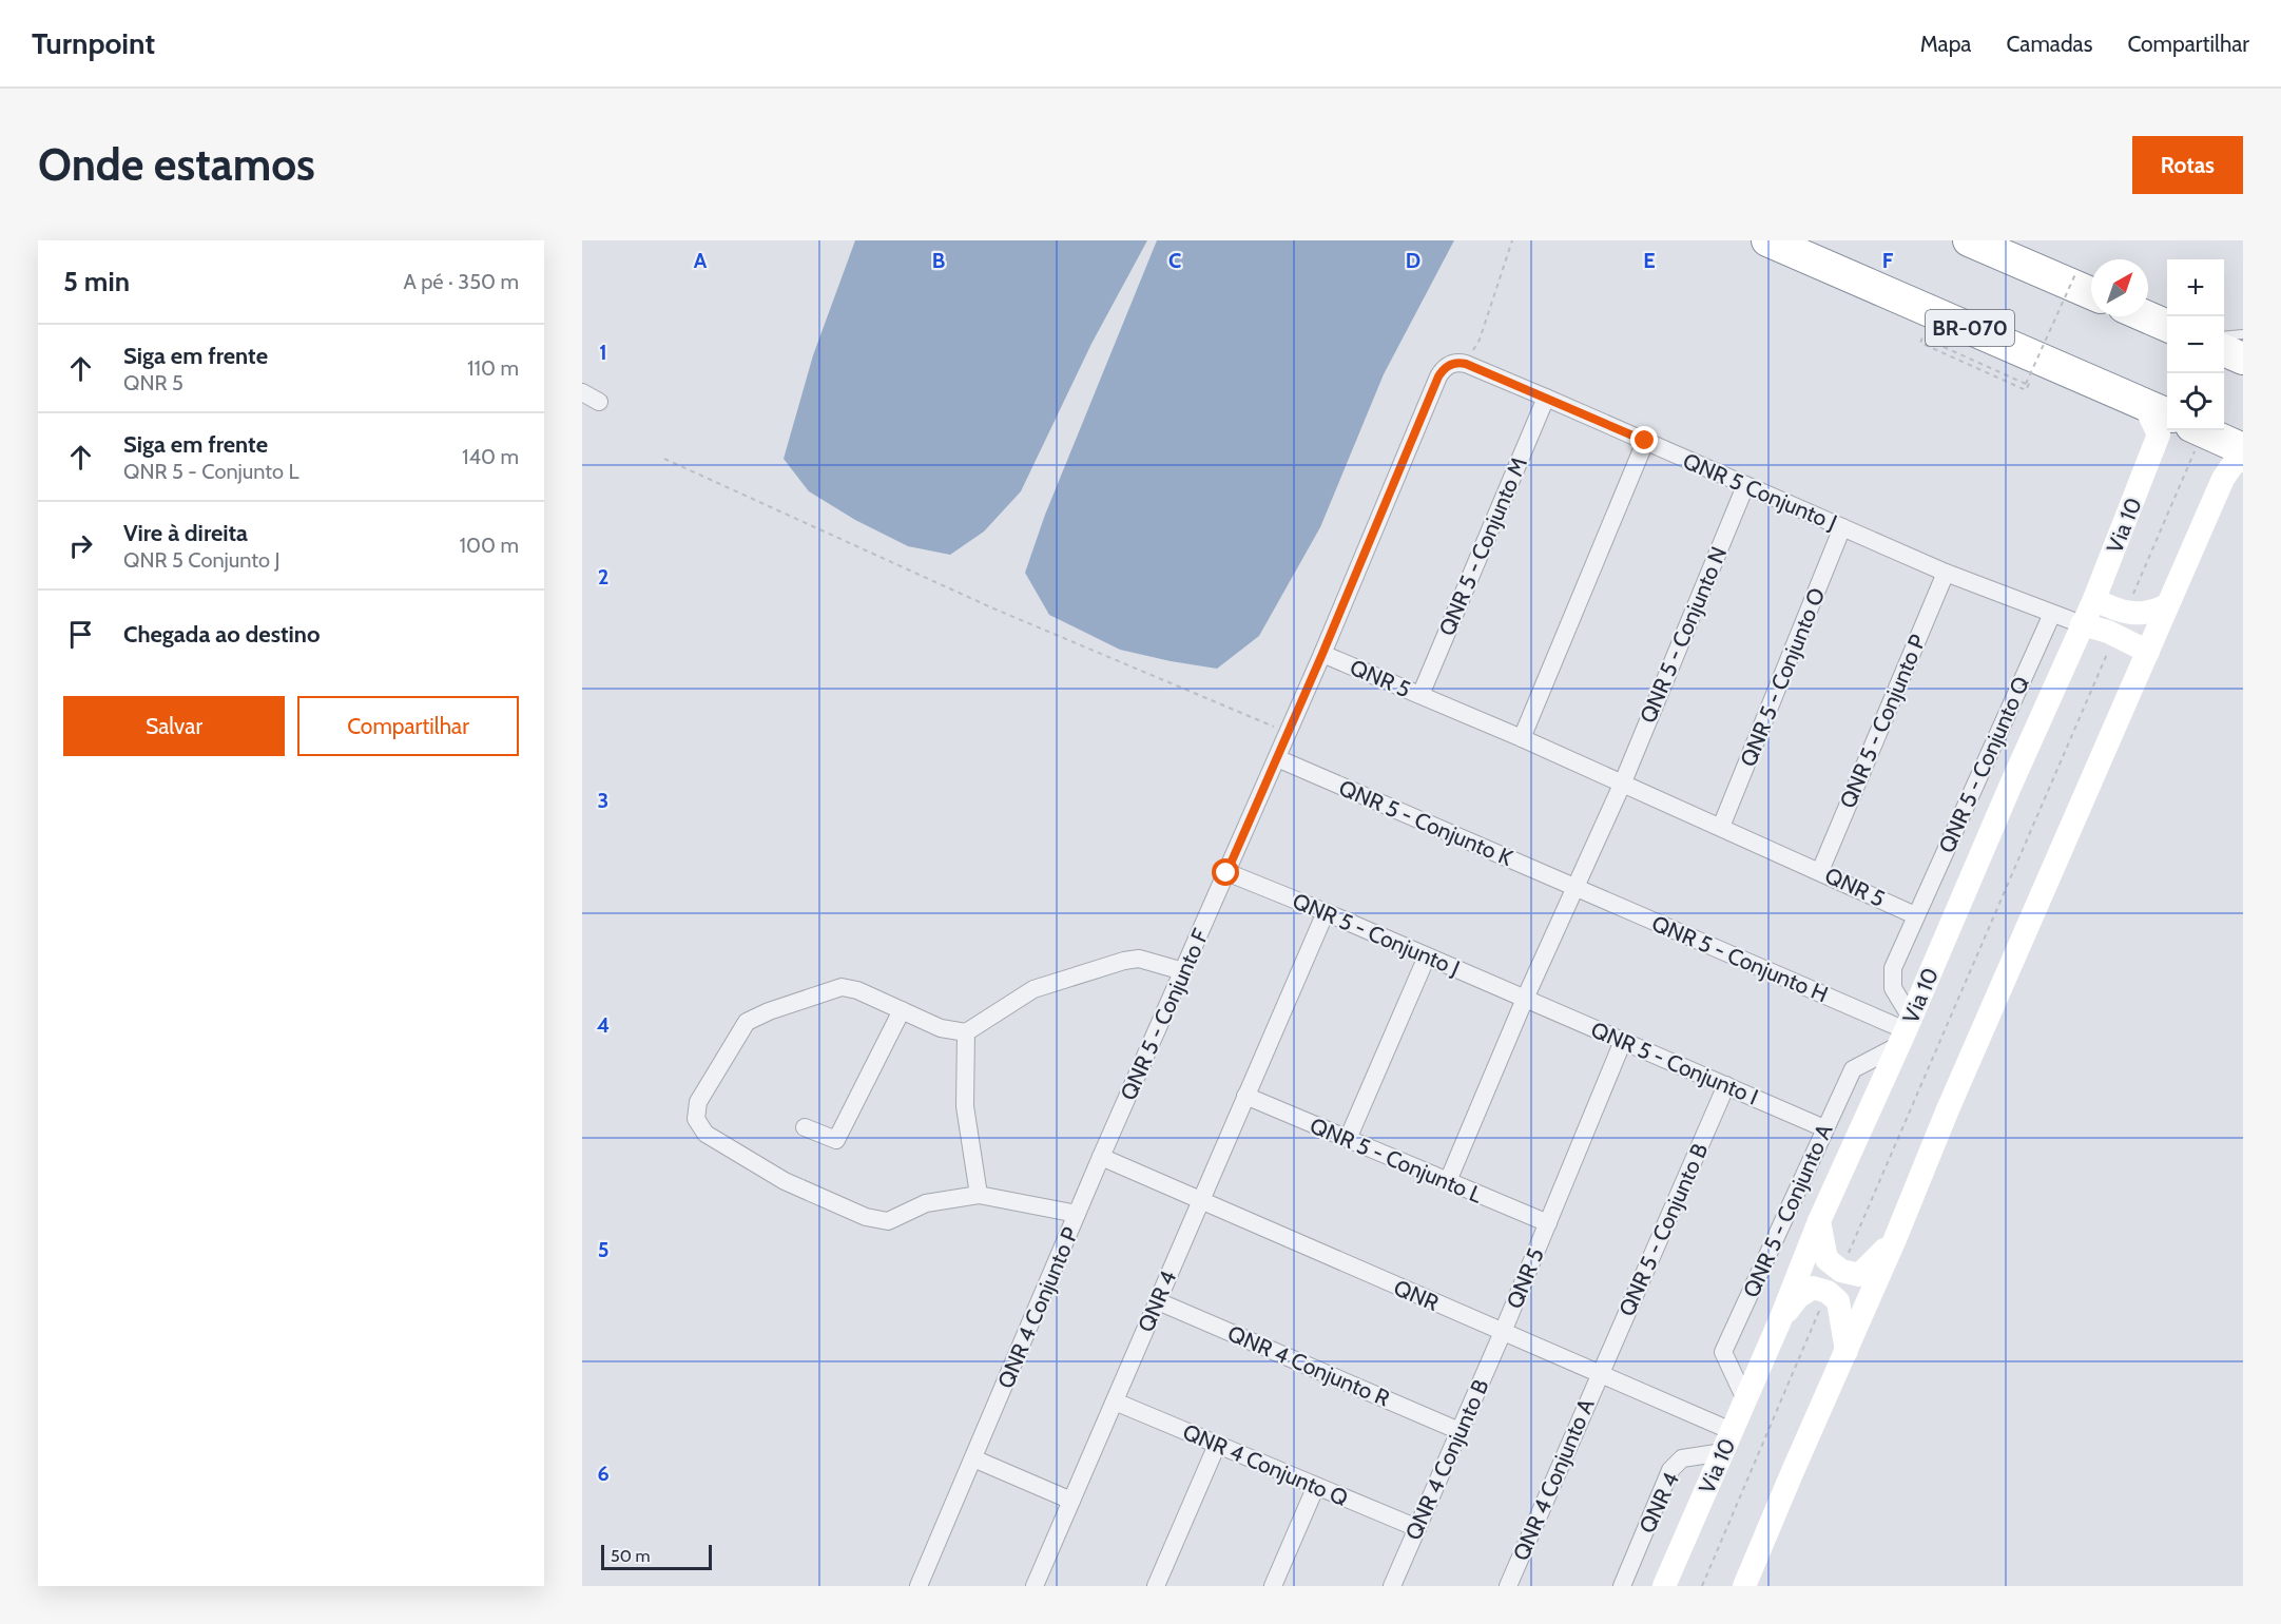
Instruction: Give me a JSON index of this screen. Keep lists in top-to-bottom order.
{
  "streets": {
    "highway": ["BR-070"],
    "main road": ["Via 10"],
    "street": [
      "QNR 5 Conjunto J",
      "QNR 5 - Conjunto M",
      "QNR 5 - Conjunto N",
      "QNR 5 - Conjunto O",
      "QNR 5",
      "QNR 5 - Conjunto P",
      "QNR 5 - Conjunto Q",
      "QNR 5 - Conjunto K",
      "QNR 5 - Conjunto J",
      "QNR 5 - Conjunto H",
      "QNR 5 - Conjunto F",
      "QNR 5 - Conjunto I",
      "QNR 5 - Conjunto L",
      "QNR 5 - Conjunto A",
      "QNR 5 - Conjunto B",
      "QNR",
      "QNR 4",
      "QNR 4 Conjunto P",
      "QNR 4 Conjunto R",
      "QNR 4 Conjunto B",
      "QNR 4 Conjunto Q",
      "QNR 4 Conjunto A"
    ]
  },
  "crossings": [
    ["BR-070", "Via 10"],
    ["QNR 5 Conjunto J", "QNR 5 - Conjunto M"],
    ["QNR 5 Conjunto J", "QNR 5 - Conjunto N"],
    ["QNR 5 Conjunto J", "QNR 5 - Conjunto O"],
    ["QNR 5 Conjunto J", "QNR 5 - Conjunto P"],
    ["QNR 5 Conjunto J", "QNR 5 - Conjunto Q"],
    ["Via 10", "QNR 5 - Conjunto H"],
    ["Via 10", "QNR 5 - Conjunto A"],
    ["Via 10", "QNR"],
    ["Via 10", "QNR 4"],
    ["QNR 5 - Conjunto M", "QNR 5"],
    ["QNR 5 - Conjunto N", "QNR 5"],
    ["QNR 5 - Conjunto O", "QNR 5"],
    ["QNR 5", "QNR 5 - Conjunto P"],
    ["QNR 5", "QNR 5 - Conjunto Q"],
    ["QNR 5", "QNR 5 - Conjunto K"],
    ["QNR 5", "QNR 5 - Conjunto J"],
    ["QNR 5", "QNR 5 - Conjunto F"],
    ["QNR 5", "QNR 5 - Conjunto I"],
    ["QNR 5", "QNR 5 - Conjunto L"],
    ["QNR 5", "QNR"],
    ["QNR 5", "QNR 4 Conjunto B"],
    ["QNR 5 - Conjunto K", "QNR 5 - Conjunto H"],
    ["QNR 5 - Conjunto J", "QNR 5 - Conjunto F"],
    ["QNR 5 - Conjunto J", "QNR 5 - Conjunto I"],
    ["QNR 5 - Conjunto H", "QNR 5 - Conjunto A"],
    ["QNR 5 - Conjunto F", "QNR"],
    ["QNR 5 - Conjunto F", "QNR 4 Conjunto P"],
    ["QNR 5 - Conjunto I", "QNR 5 - Conjunto A"],
    ["QNR 5 - Conjunto I", "QNR 5 - Conjunto B"],
    ["QNR 5 - Conjunto B", "QNR"],
    ["QNR 5 - Conjunto B", "QNR 4 Conjunto A"],
    ["QNR", "QNR 4"],
    ["QNR", "QNR 4 Conjunto P"],
    ["QNR", "QNR 4 Conjunto B"],
    ["QNR", "QNR 4 Conjunto A"],
    ["QNR 4", "QNR 4 Conjunto R"],
    ["QNR 4", "QNR 4 Conjunto Q"],
    ["QNR 4 Conjunto R", "QNR 4 Conjunto B"],
    ["QNR 4 Conjunto B", "QNR 4 Conjunto Q"]
  ],
  "scale_bar": "50 m",
  "north": "top right",
  "page": {
    "header": "Turnpoint",
    "nav": ["Mapa", "Camadas", "Compartilhar"],
    "buttons": [
      "Rotas",
      ["Salvar", "Compartilhar"]
    ],
    "title": "Onde estamos",
    "heading": ["5 min", "A pé · 350 m"],
    "map_buttons": ["+", "−"],
    "list": [
      ["Siga em frente", "QNR 5", "110 m"],
      ["Siga em frente", "QNR 5 - Conjunto L", "140 m"],
      ["Vire à direita", "QNR 5 Conjunto J", "100 m"],
      "Chegada ao destino"
    ],
    "scale": "50 m"
  },
  "grid": {
    "columns": [
      "A",
      "B",
      "C",
      "D",
      "E",
      "F"
    ],
    "rows": [
      "1",
      "2",
      "3",
      "4",
      "5",
      "6"
    ]
  }
}
